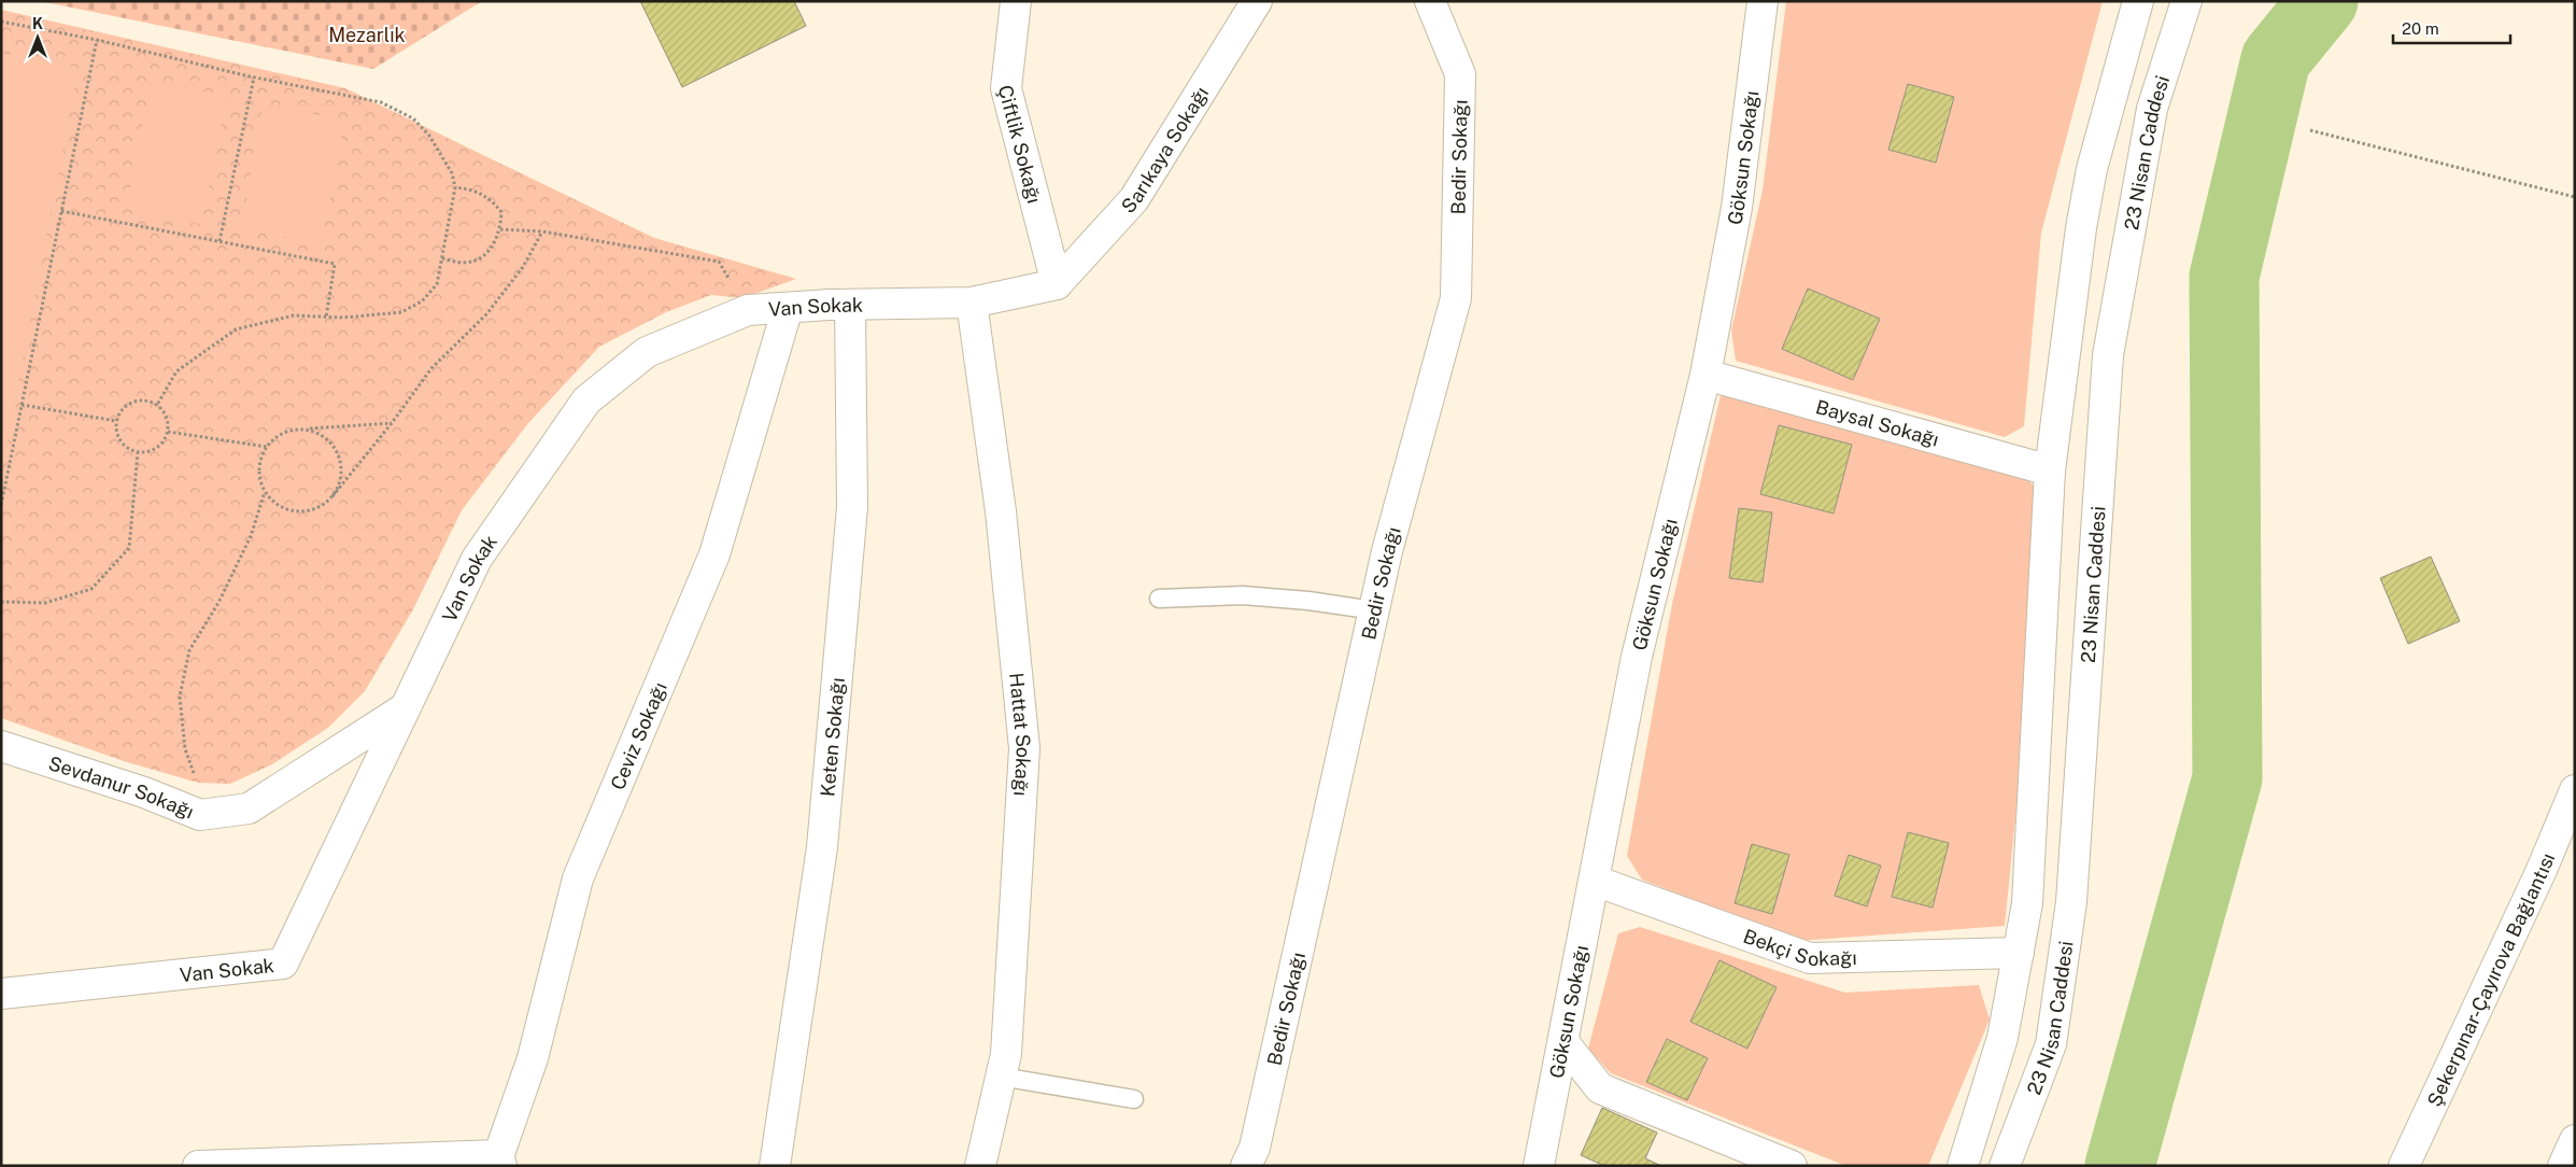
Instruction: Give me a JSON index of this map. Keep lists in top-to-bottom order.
{
  "streets": {
    "main road": [
      "Çiftlik Sokağı",
      "Sarıkaya Sokağı",
      "23 Nisan Caddesi",
      "Bedir Sokağı",
      "Göksun Sokağı",
      "Van Sokak",
      "Baysal Sokağı",
      "Hattat Sokağı",
      "Ceviz Sokağı",
      "Keten Sokağı",
      "Sevdanur Sokağı",
      "Bekçi Sokağı",
      "Şekerpınar-Çayırova Bağlantısı"
    ]
  },
  "crossings": [
    ["Çiftlik Sokağı", "Sarıkaya Sokağı"],
    ["Çiftlik Sokağı", "Van Sokak"],
    ["Sarıkaya Sokağı", "Van Sokak"],
    ["23 Nisan Caddesi", "Baysal Sokağı"],
    ["23 Nisan Caddesi", "Bekçi Sokağı"],
    ["Göksun Sokağı", "Baysal Sokağı"],
    ["Göksun Sokağı", "Bekçi Sokağı"],
    ["Van Sokak", "Hattat Sokağı"],
    ["Van Sokak", "Ceviz Sokağı"],
    ["Van Sokak", "Keten Sokağı"],
    ["Van Sokak", "Sevdanur Sokağı"]
  ],
  "parks": ["Mezarlık"],
  "scale_bar": "20 m",
  "north": "top"
}
